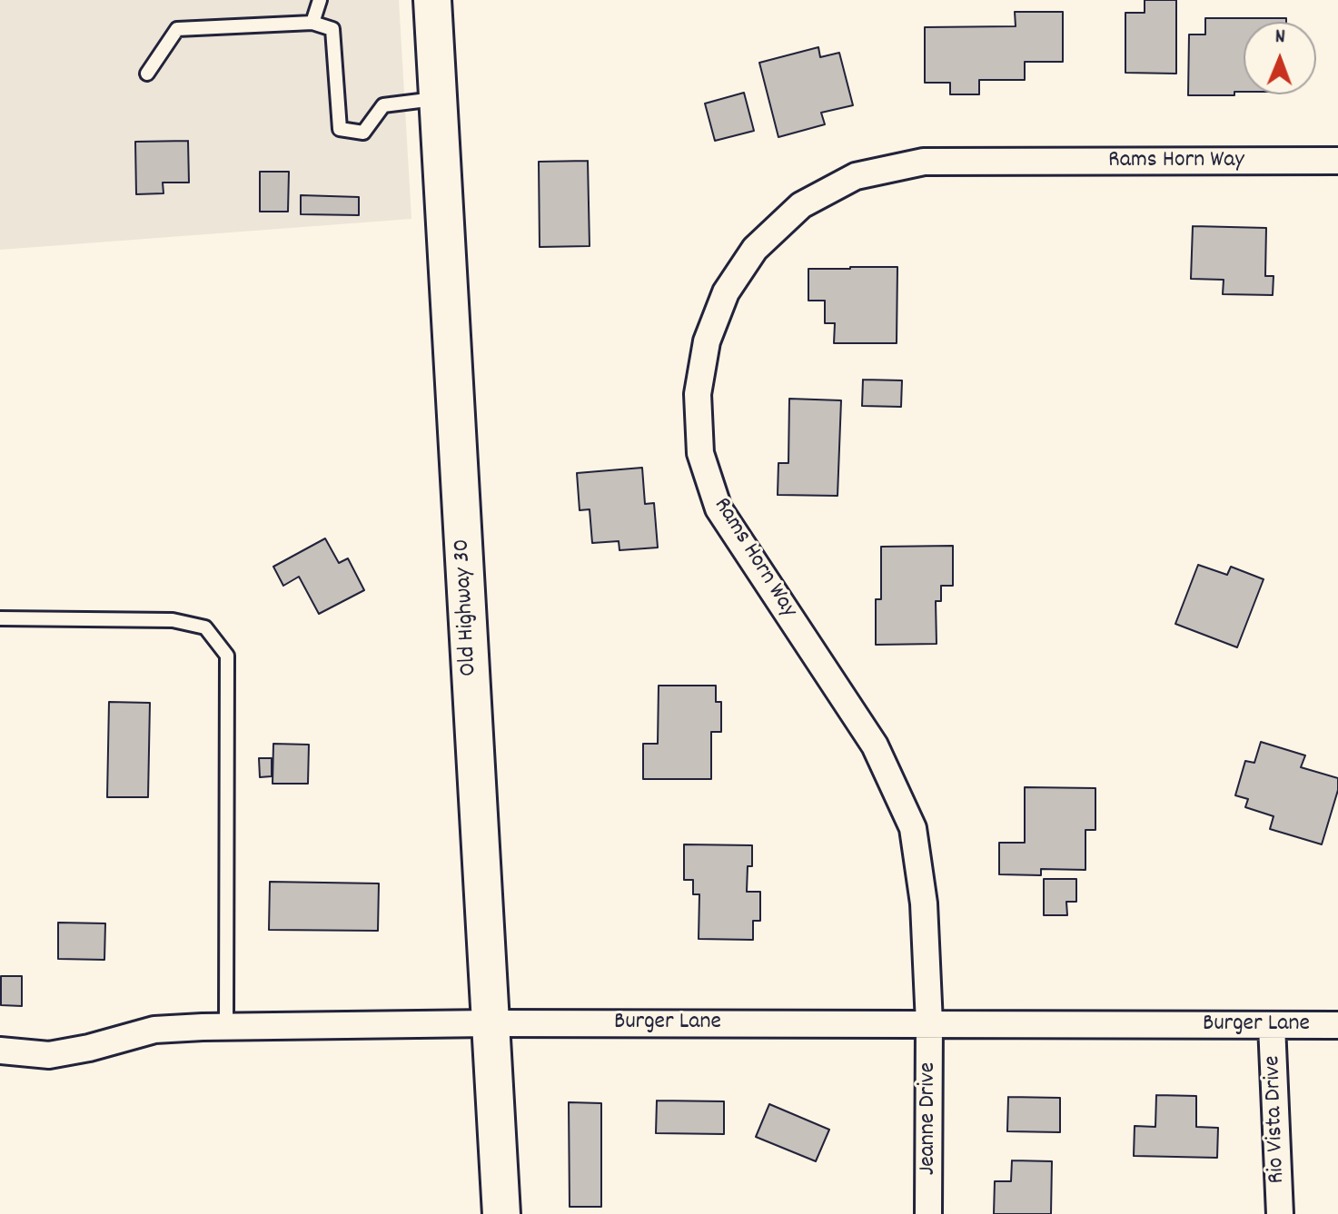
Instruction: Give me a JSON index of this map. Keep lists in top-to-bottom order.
{
  "streets": {
    "street": [
      "Rams Horn Way",
      "Old Highway 30",
      "Burger Lane",
      "Jeanne Drive",
      "Rio Vista Drive"
    ]
  },
  "crossings": [
    ["Rams Horn Way", "Burger Lane"],
    ["Rams Horn Way", "Jeanne Drive"],
    ["Old Highway 30", "Burger Lane"],
    ["Burger Lane", "Jeanne Drive"],
    ["Burger Lane", "Rio Vista Drive"]
  ],
  "north": "top"
}
